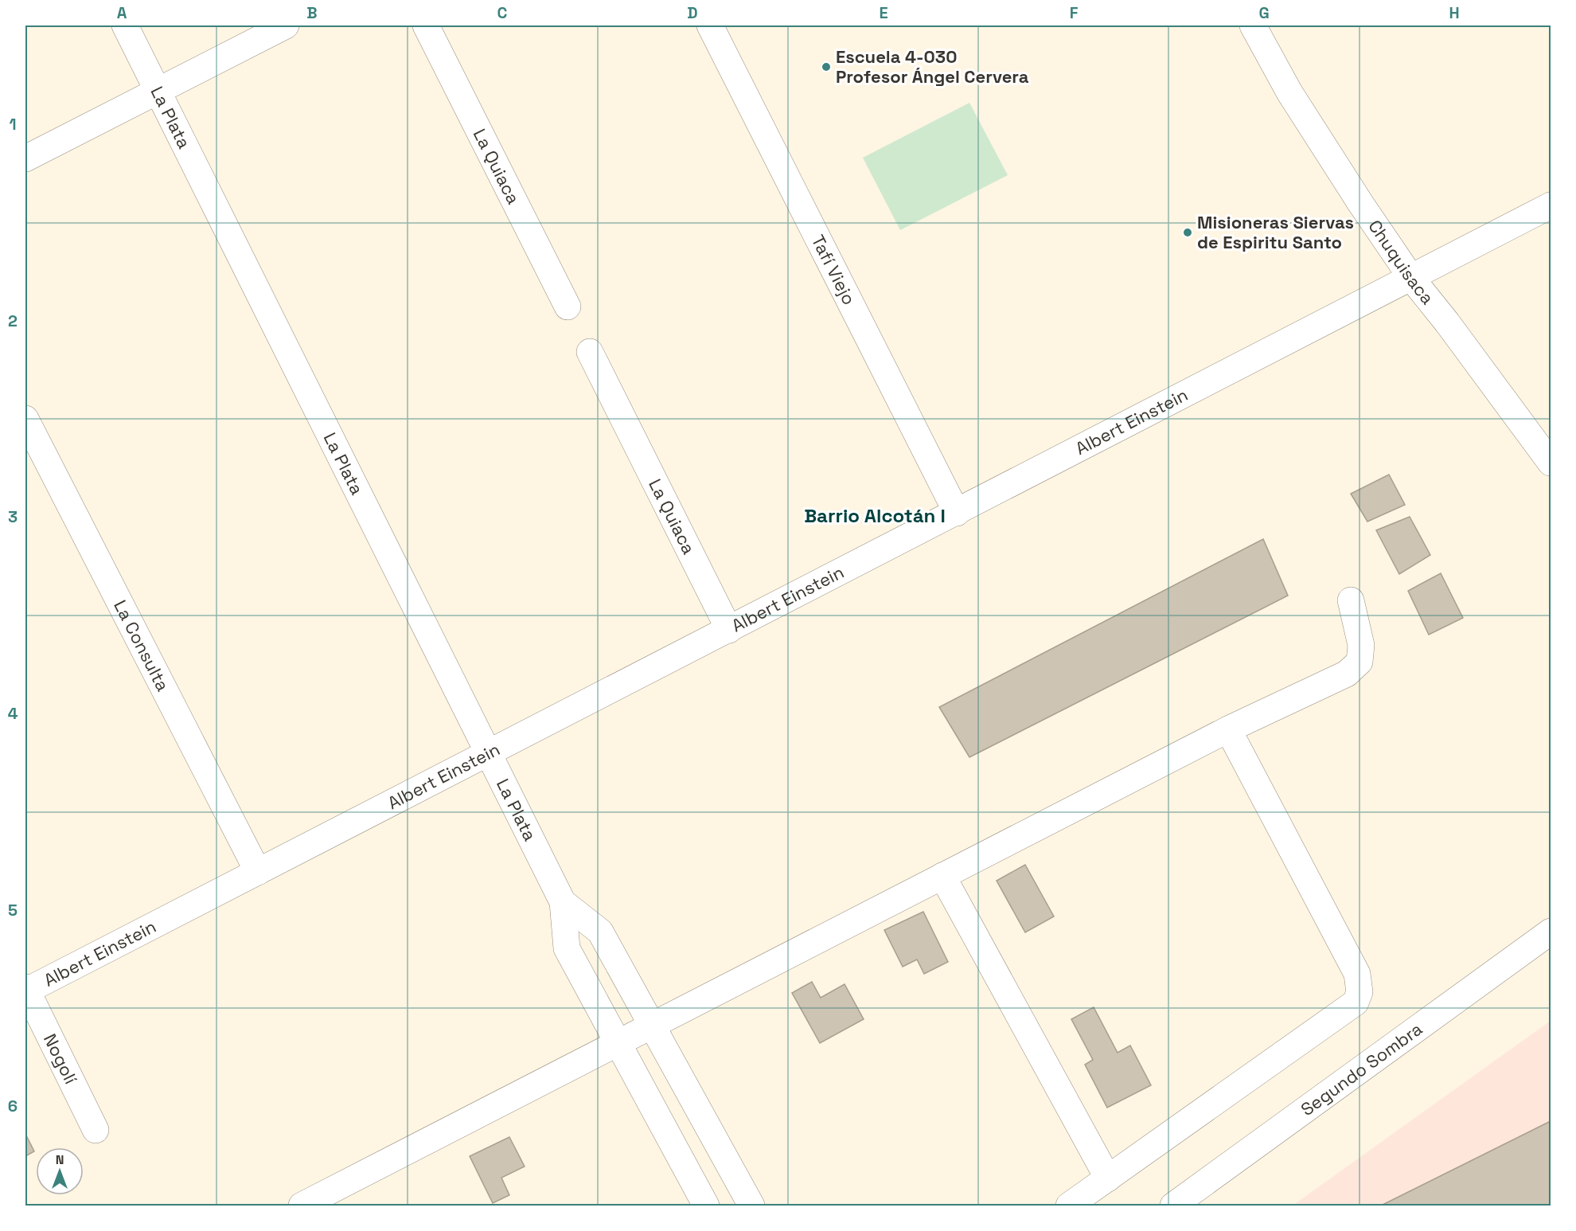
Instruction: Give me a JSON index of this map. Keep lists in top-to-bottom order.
{
  "streets": {
    "street": [
      "La Plata",
      "La Quiaca",
      "Chuquisaca",
      "Tafí Viejo",
      "Albert Einstein",
      "La Consulta",
      "Nogolí",
      "Segundo Sombra"
    ]
  },
  "crossings": [
    ["La Plata", "Albert Einstein"],
    ["La Quiaca", "Albert Einstein"],
    ["Chuquisaca", "Albert Einstein"],
    ["Tafí Viejo", "Albert Einstein"],
    ["Albert Einstein", "La Consulta"],
    ["Albert Einstein", "Nogolí"]
  ],
  "districts": ["Barrio Alcotán I"],
  "places": ["Escuela 4-030 Profesor Ángel Cervera", "Misioneras Siervas de Espiritu Santo"],
  "north": "top",
  "grid": {
    "columns": [
      "A",
      "B",
      "C",
      "D",
      "E",
      "F",
      "G",
      "H"
    ],
    "rows": [
      "1",
      "2",
      "3",
      "4",
      "5",
      "6"
    ]
  }
}
